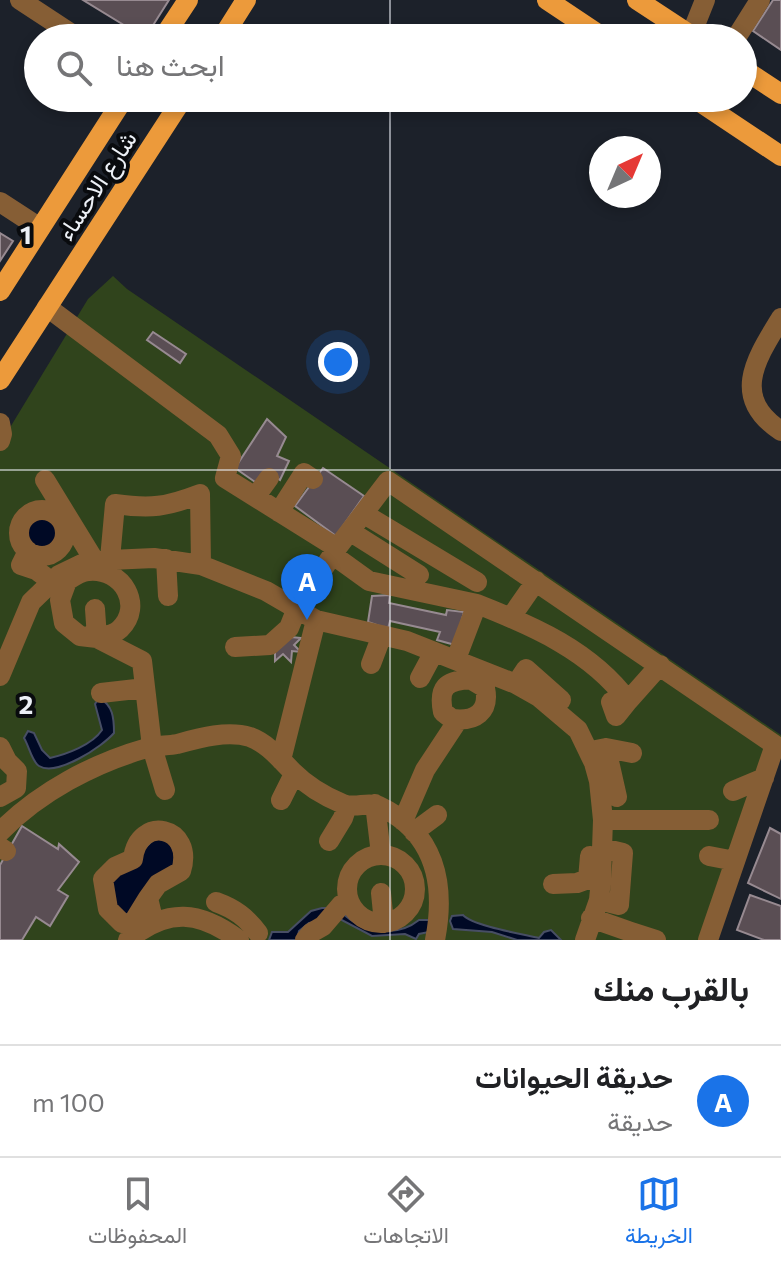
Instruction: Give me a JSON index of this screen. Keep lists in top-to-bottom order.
{
  "streets": {
    "main road": ["شارع الاحساء"]
  },
  "north": "top right",
  "page": {
    "search": "ابحث هنا",
    "pins": "A",
    "heading": "بالقرب منك",
    "list": [
      {
        "mark": "A",
        "name": "حديقة الحيوانات",
        "note": "حديقة",
        "value": "100 m"
      }
    ],
    "nav": ["الخريطة", "الاتجاهات", "المحفوظات"]
  },
  "grid": {
    "rows": ["1", "2"]
  }
}
